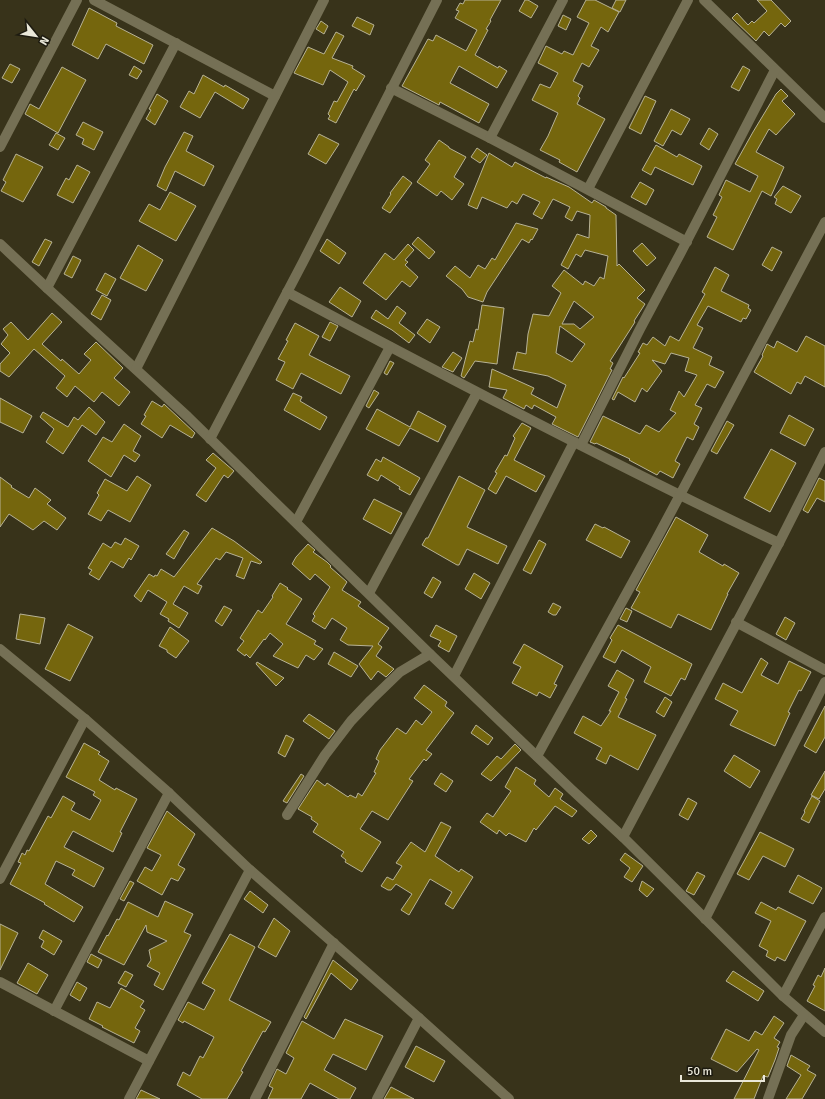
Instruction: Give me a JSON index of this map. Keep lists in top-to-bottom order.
{
  "scale_bar": "50 m",
  "north": "bottom right"
}
